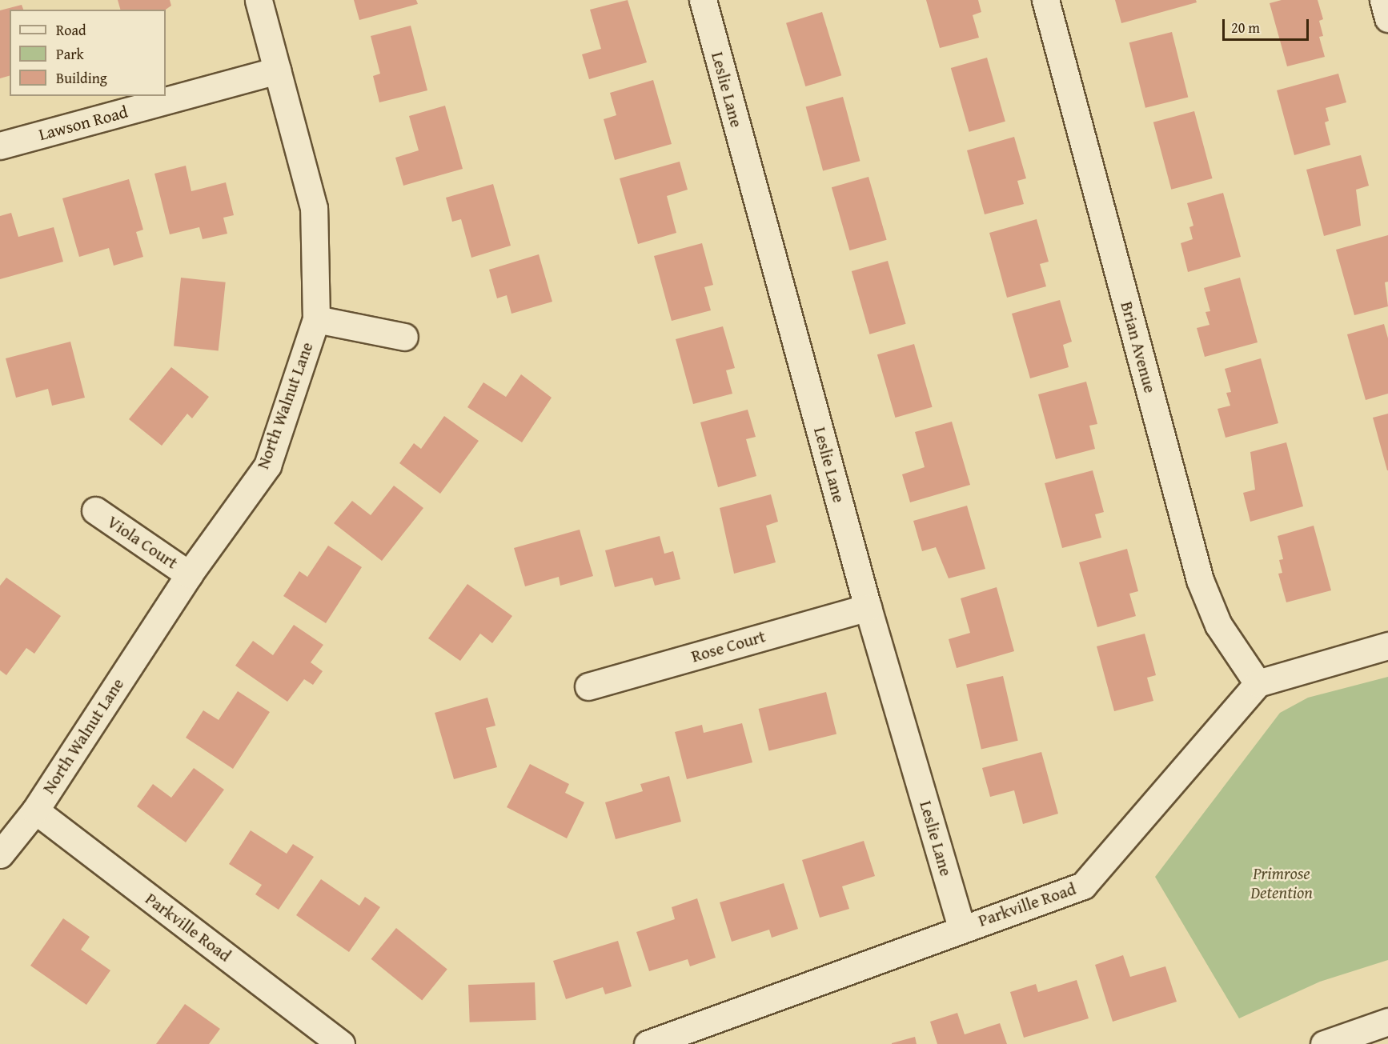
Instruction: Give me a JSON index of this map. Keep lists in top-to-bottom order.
{
  "streets": {
    "street": [
      "Leslie Lane",
      "Lawson Road",
      "Brian Avenue",
      "North Walnut Lane",
      "Viola Court",
      "Rose Court",
      "Parkville Road"
    ]
  },
  "crossings": [
    ["Leslie Lane", "Rose Court"],
    ["Leslie Lane", "Parkville Road"],
    ["Lawson Road", "North Walnut Lane"],
    ["Brian Avenue", "Parkville Road"],
    ["North Walnut Lane", "Viola Court"],
    ["North Walnut Lane", "Parkville Road"]
  ],
  "parks": ["Primrose Detention"],
  "legend": ["Road", "Park", "Building"],
  "scale_bar": "20 m"
}
